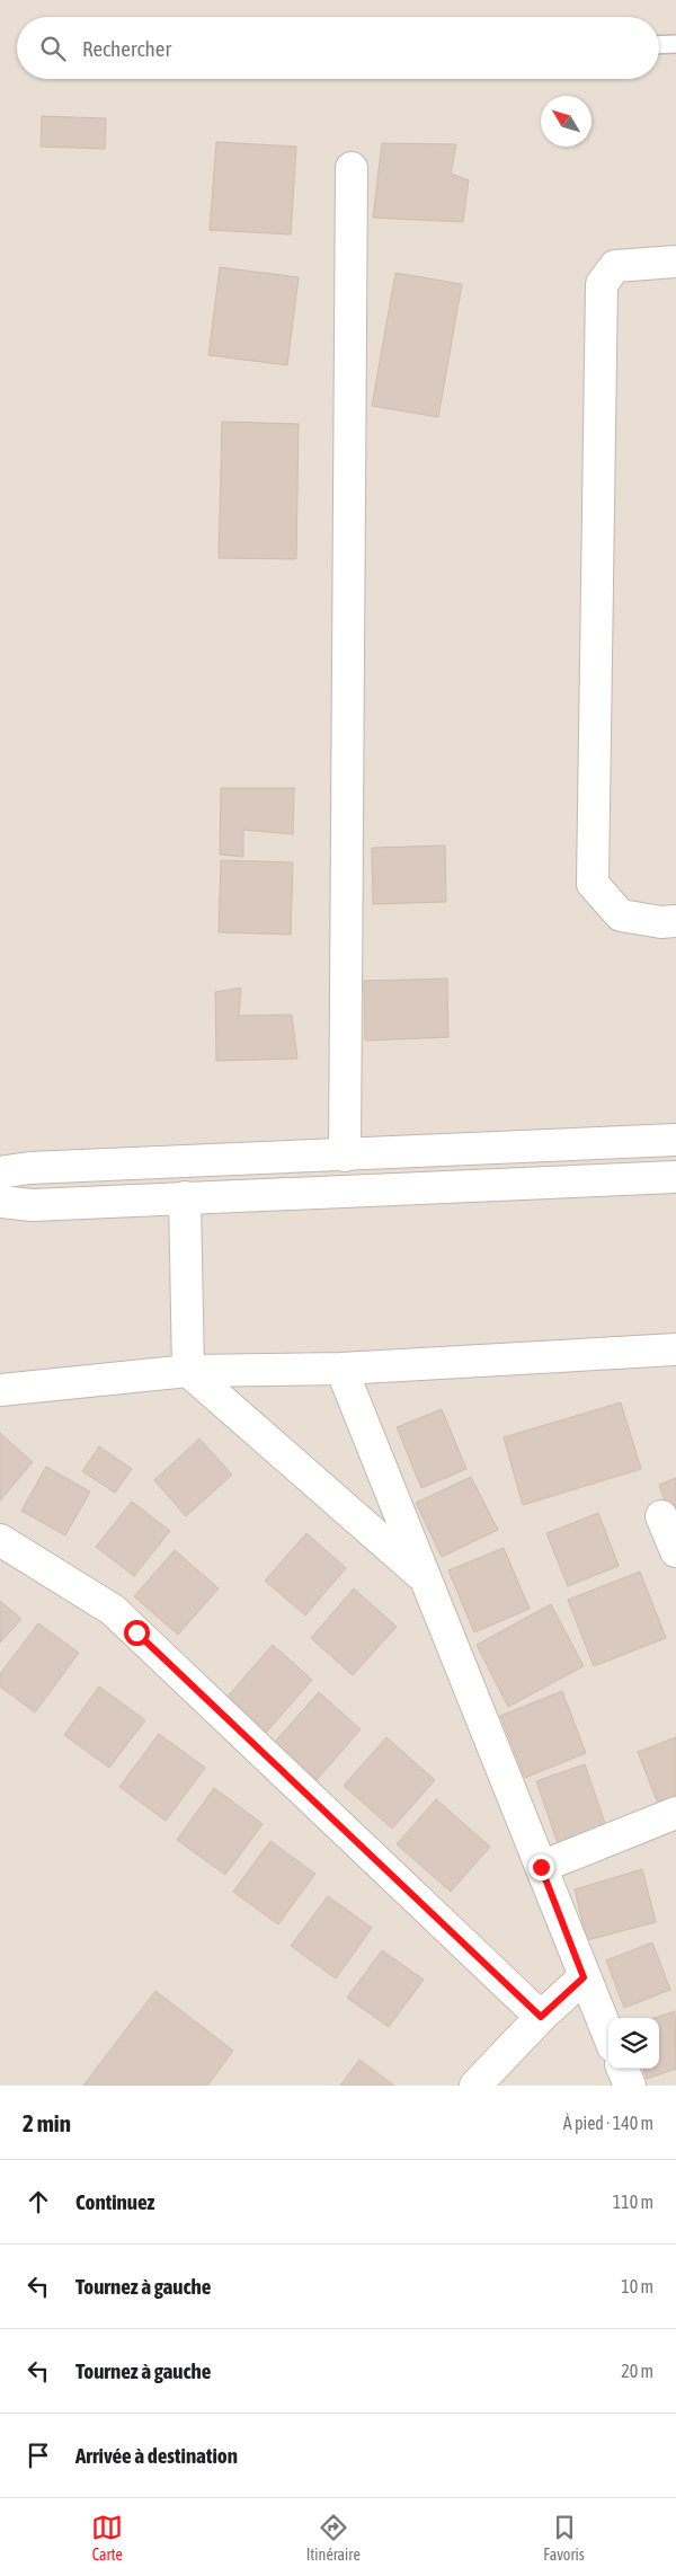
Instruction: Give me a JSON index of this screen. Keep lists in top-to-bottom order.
{
  "north": "top left",
  "page": {
    "search": "Rechercher",
    "heading": ["2 min", "À pied · 140 m"],
    "list": [
      ["Continuez", "110 m"],
      ["Tournez à gauche", "10 m"],
      ["Tournez à gauche", "20 m"],
      "Arrivée à destination"
    ],
    "nav": ["Carte", "Itinéraire", "Favoris"]
  }
}
